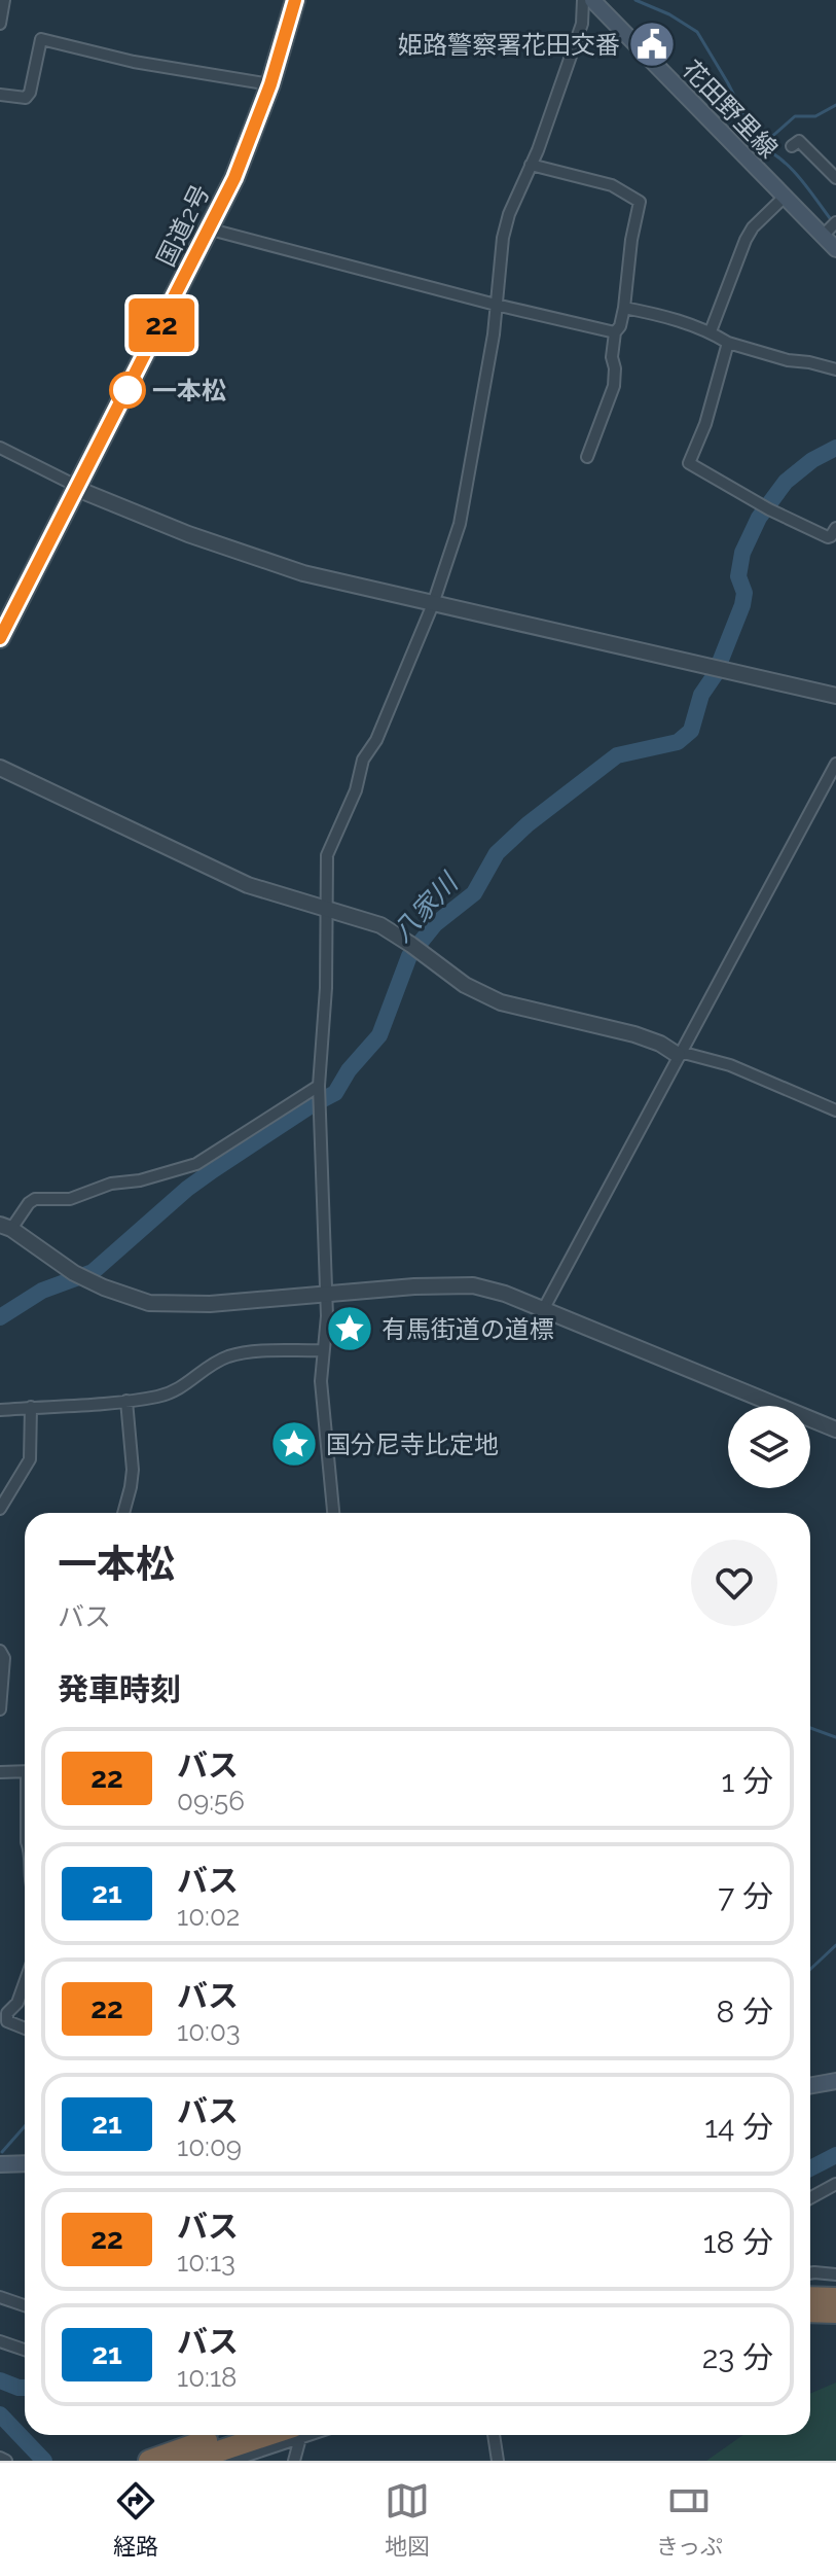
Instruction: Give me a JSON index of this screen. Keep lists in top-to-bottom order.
{
  "streets": {
    "highway": ["国道2号"],
    "main road": ["花田野里線"]
  },
  "water": ["八家川"],
  "places": {
    "public building": ["姫路警察署花田交番"],
    "other": ["一本松"],
    "place": ["有馬街道の道標", "国分尼寺比定地"]
  },
  "lines": ["bus line 22"],
  "page": {
    "on_map": "22",
    "heading": [
      ["一本松", "バス"],
      "発車時刻"
    ],
    "list": [
      {
        "mark": "22",
        "name": "バス",
        "note": "09:56",
        "value": "1 分"
      },
      {
        "mark": "21",
        "name": "バス",
        "note": "10:02",
        "value": "7 分"
      },
      {
        "mark": "22",
        "name": "バス",
        "note": "10:03",
        "value": "8 分"
      },
      {
        "mark": "21",
        "name": "バス",
        "note": "10:09",
        "value": "14 分"
      },
      {
        "mark": "22",
        "name": "バス",
        "note": "10:13",
        "value": "18 分"
      },
      {
        "mark": "21",
        "name": "バス",
        "note": "10:18",
        "value": "23 分"
      }
    ],
    "tabs": ["経路", "地図", "きっぷ"]
  }
}
